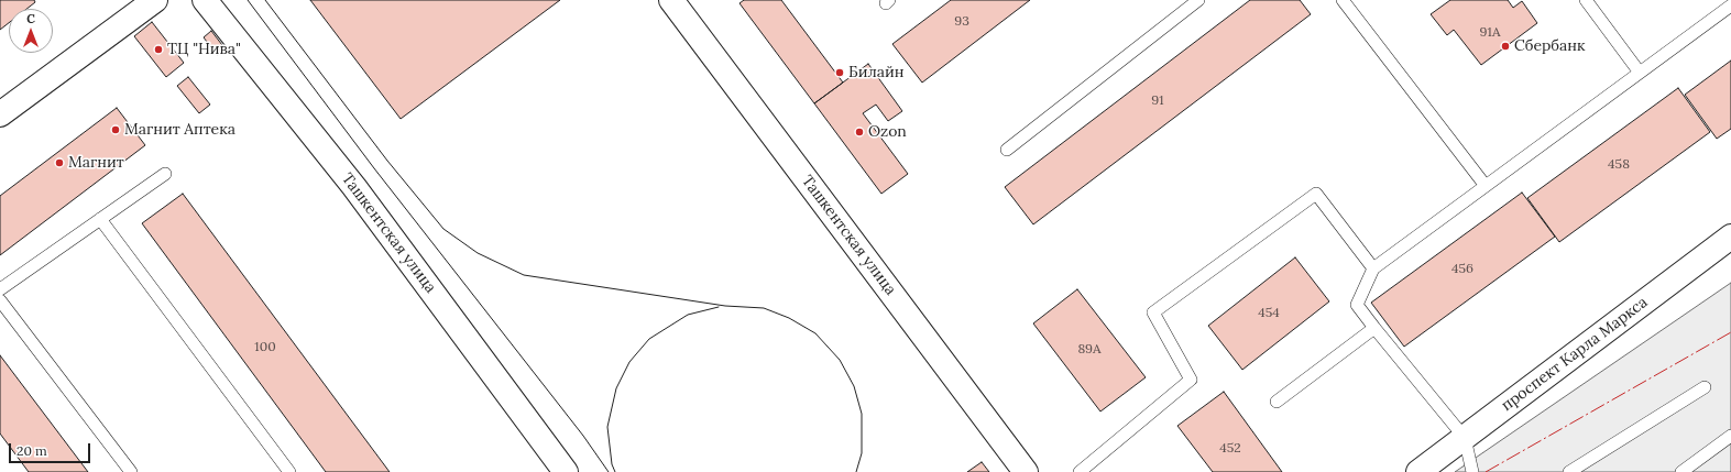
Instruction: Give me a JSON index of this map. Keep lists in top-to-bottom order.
{
  "streets": {
    "main road": ["Ташкентская улица", "проспект Карла Маркса"]
  },
  "places": [
    "Сбербанк",
    "ТЦ \"Нива\"",
    "Билайн",
    "Магнит Аптека",
    "Ozon",
    "Магнит"
  ],
  "house_numbers": [
    "93",
    "91А",
    "91",
    "458",
    "456",
    "454",
    "100",
    "89А",
    "452"
  ],
  "scale_bar": "20 m",
  "north": "top"
}
